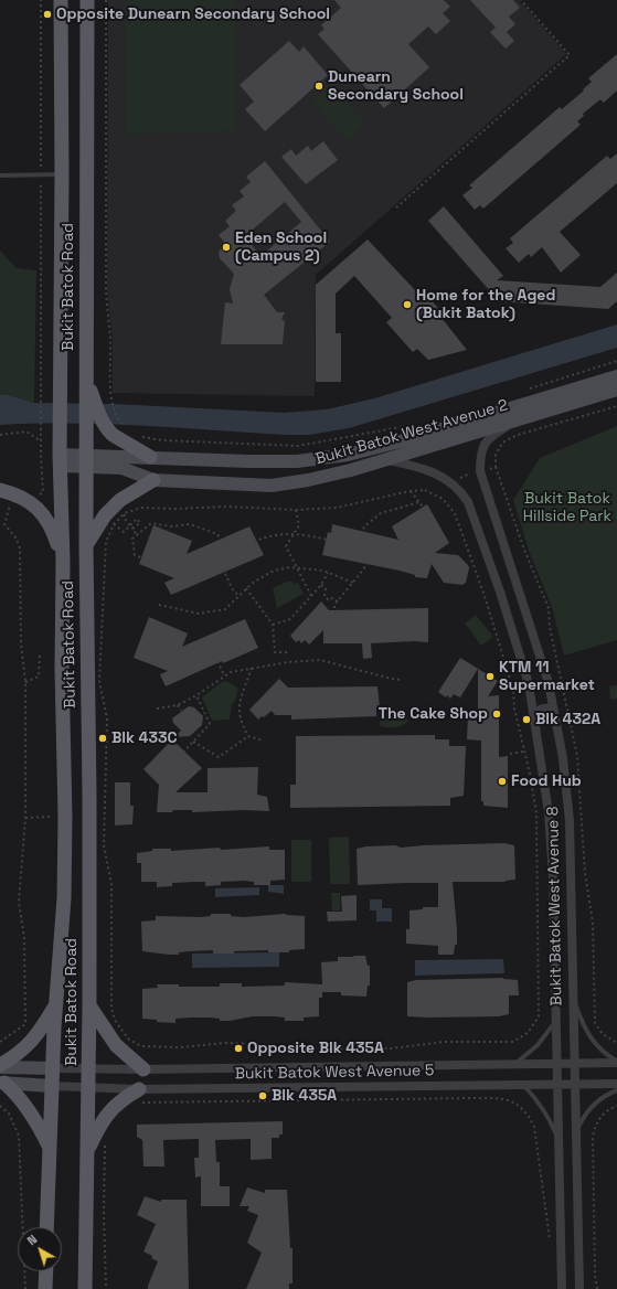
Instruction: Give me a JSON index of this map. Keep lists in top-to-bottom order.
{
  "streets": {
    "main road": ["Bukit Batok Road", "Bukit Batok West Avenue 2"],
    "street": ["Bukit Batok West Avenue 8", "Bukit Batok West Avenue 5"]
  },
  "crossings": [
    ["Bukit Batok Road", "Bukit Batok West Avenue 2"],
    ["Bukit Batok Road", "Bukit Batok West Avenue 5"],
    ["Bukit Batok West Avenue 2", "Bukit Batok West Avenue 8"],
    ["Bukit Batok West Avenue 8", "Bukit Batok West Avenue 5"]
  ],
  "parks": ["Bukit Batok Hillside Park"],
  "places": [
    "Opposite Dunearn Secondary School",
    "Dunearn Secondary School",
    "Eden School (Campus 2)",
    "Home for the Aged (Bukit Batok)",
    "KTM 11 Supermarket",
    "The Cake Shop",
    "Blk 432A",
    "Blk 433C",
    "Food Hub",
    "Opposite Blk 435A",
    "Blk 435A"
  ],
  "north": "top left"
}
